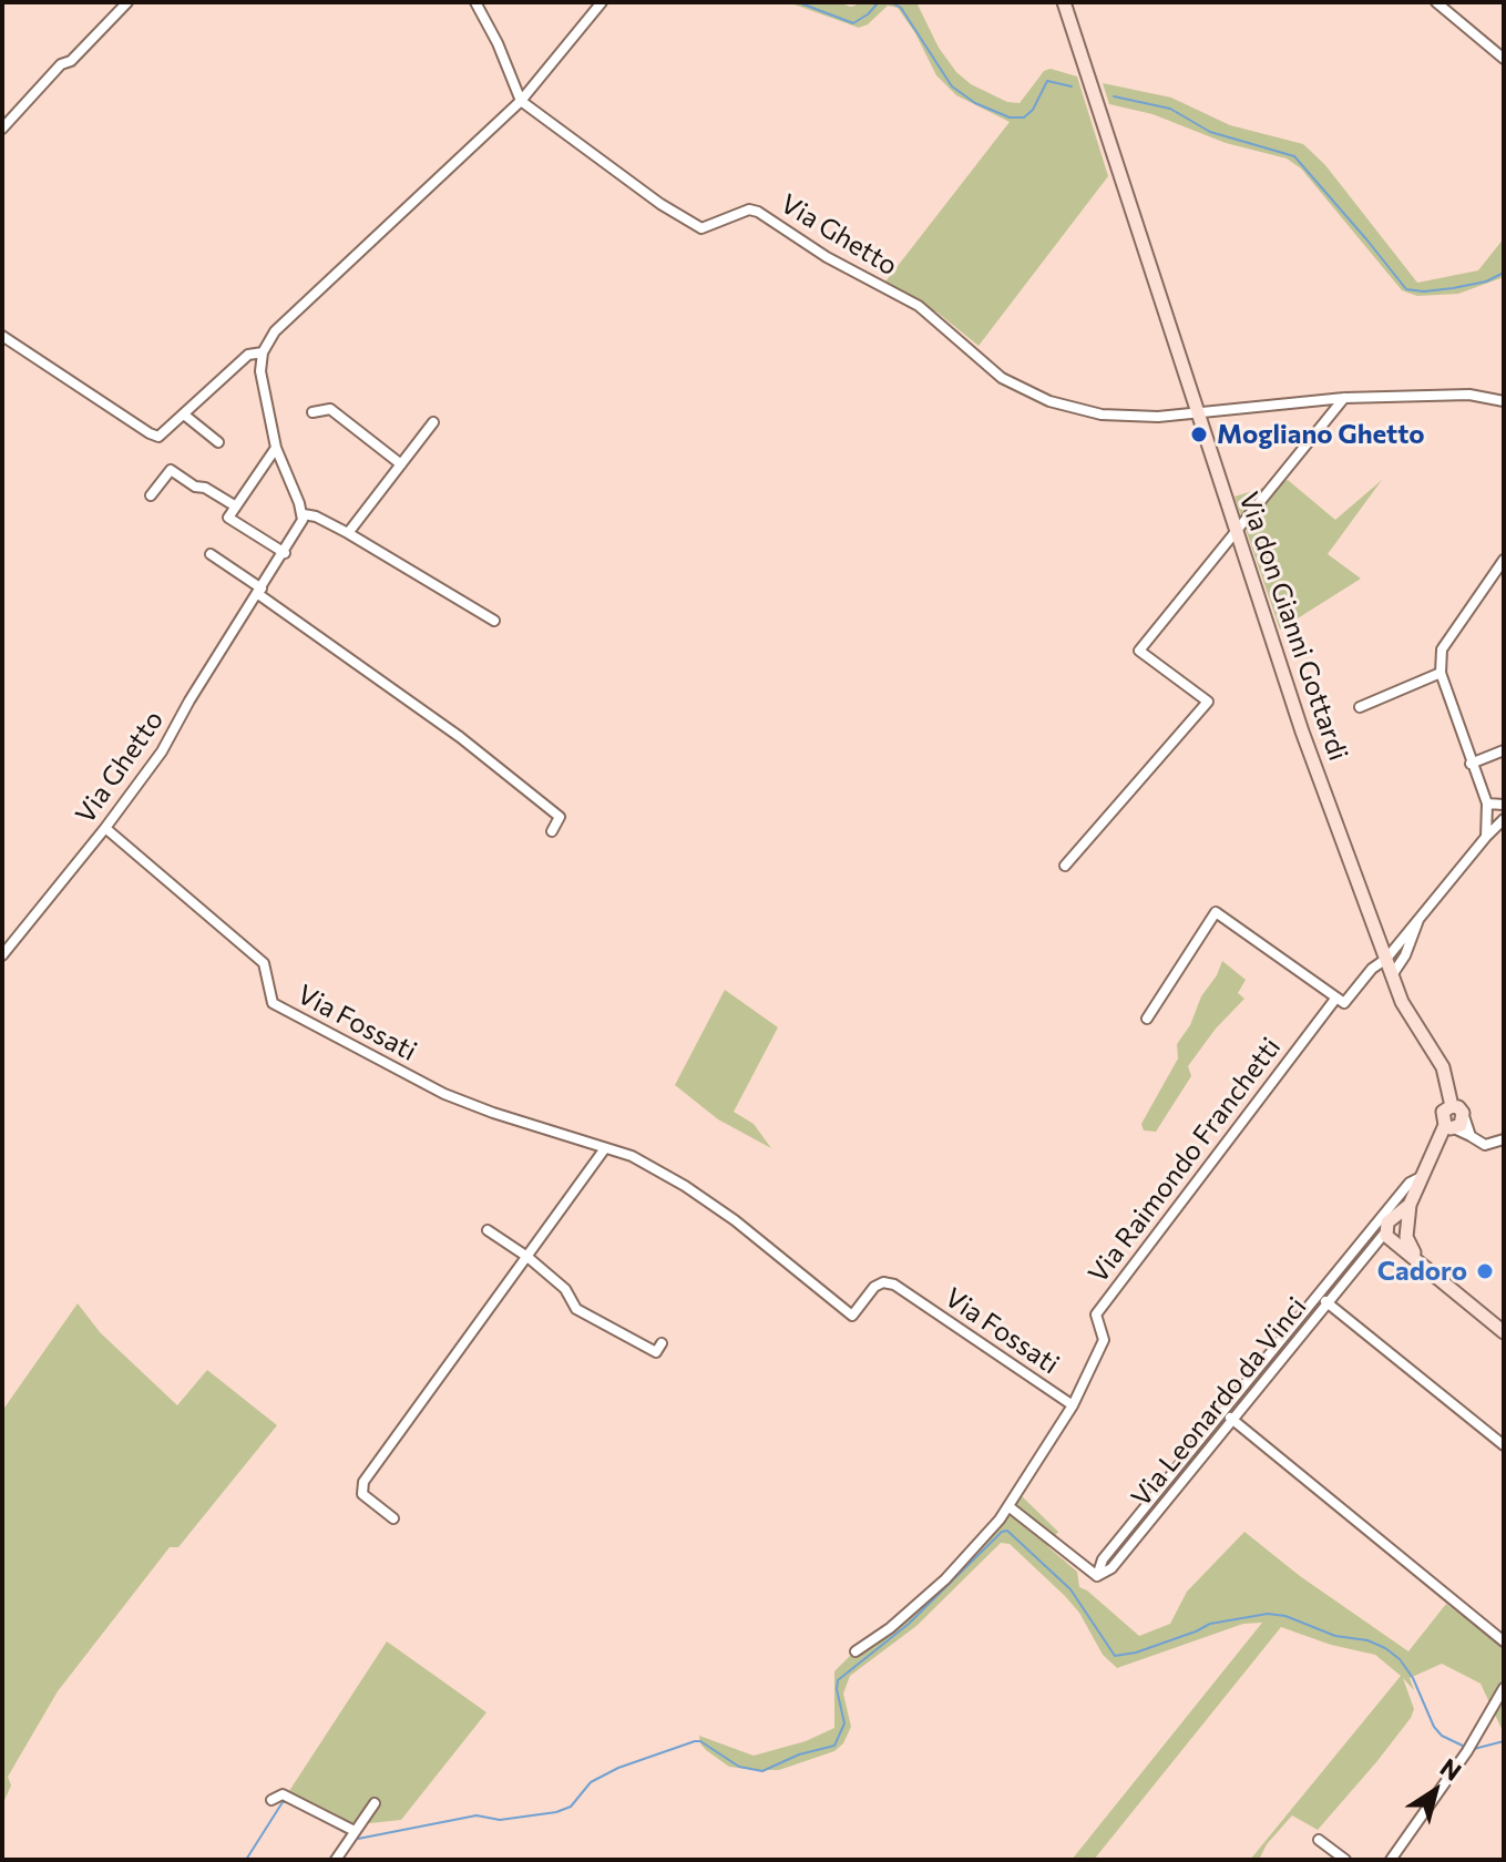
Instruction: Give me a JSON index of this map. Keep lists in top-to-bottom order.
{
  "streets": {
    "main road": ["Via don Gianni Gottardi"],
    "street": [
      "Via Ghetto",
      "Via Fossati",
      "Via Raimondo Franchetti",
      "Via Leonardo da Vinci"
    ]
  },
  "crossings": [
    ["Via Ghetto", "Via don Gianni Gottardi"],
    ["Via Ghetto", "Via Fossati"],
    ["Via don Gianni Gottardi", "Via Raimondo Franchetti"],
    ["Via Fossati", "Via Raimondo Franchetti"]
  ],
  "places": ["Mogliano Ghetto", "Cadoro"],
  "north": "top right"
}
